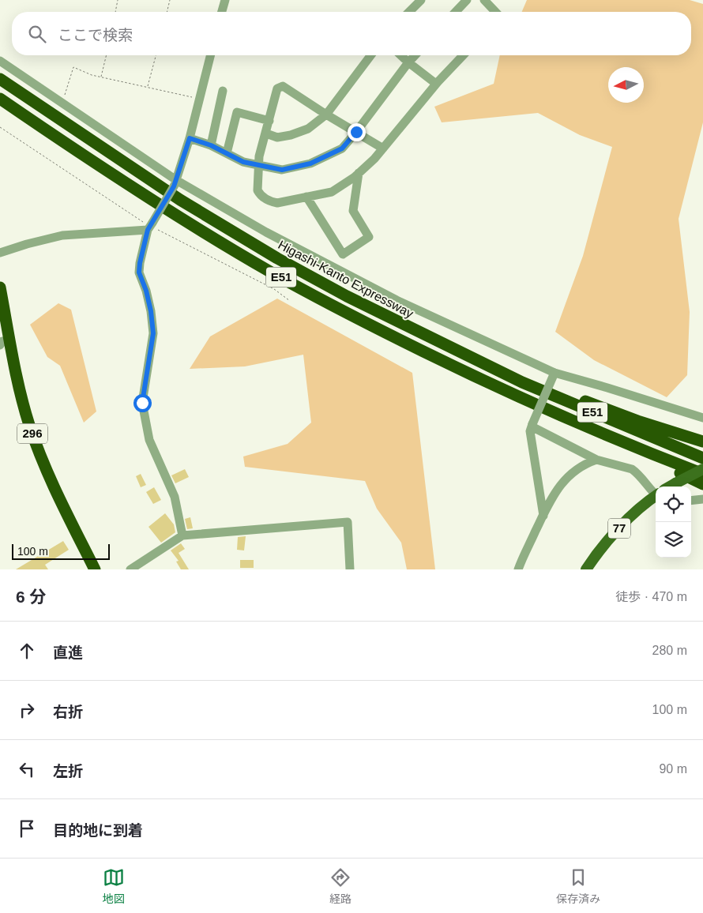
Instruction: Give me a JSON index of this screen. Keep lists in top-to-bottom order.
{
  "streets": {
    "highway": ["E51", "Higashi-Kanto Expressway", "296"],
    "main road": ["77"]
  },
  "scale_bar": "100 m",
  "north": "left",
  "page": {
    "search": "ここで検索",
    "scale": "100 m",
    "heading": ["6 分", "徒歩 · 470 m"],
    "list": [
      ["直進", "280 m"],
      ["右折", "100 m"],
      ["左折", "90 m"],
      "目的地に到着"
    ],
    "nav": ["地図", "経路", "保存済み"]
  }
}
